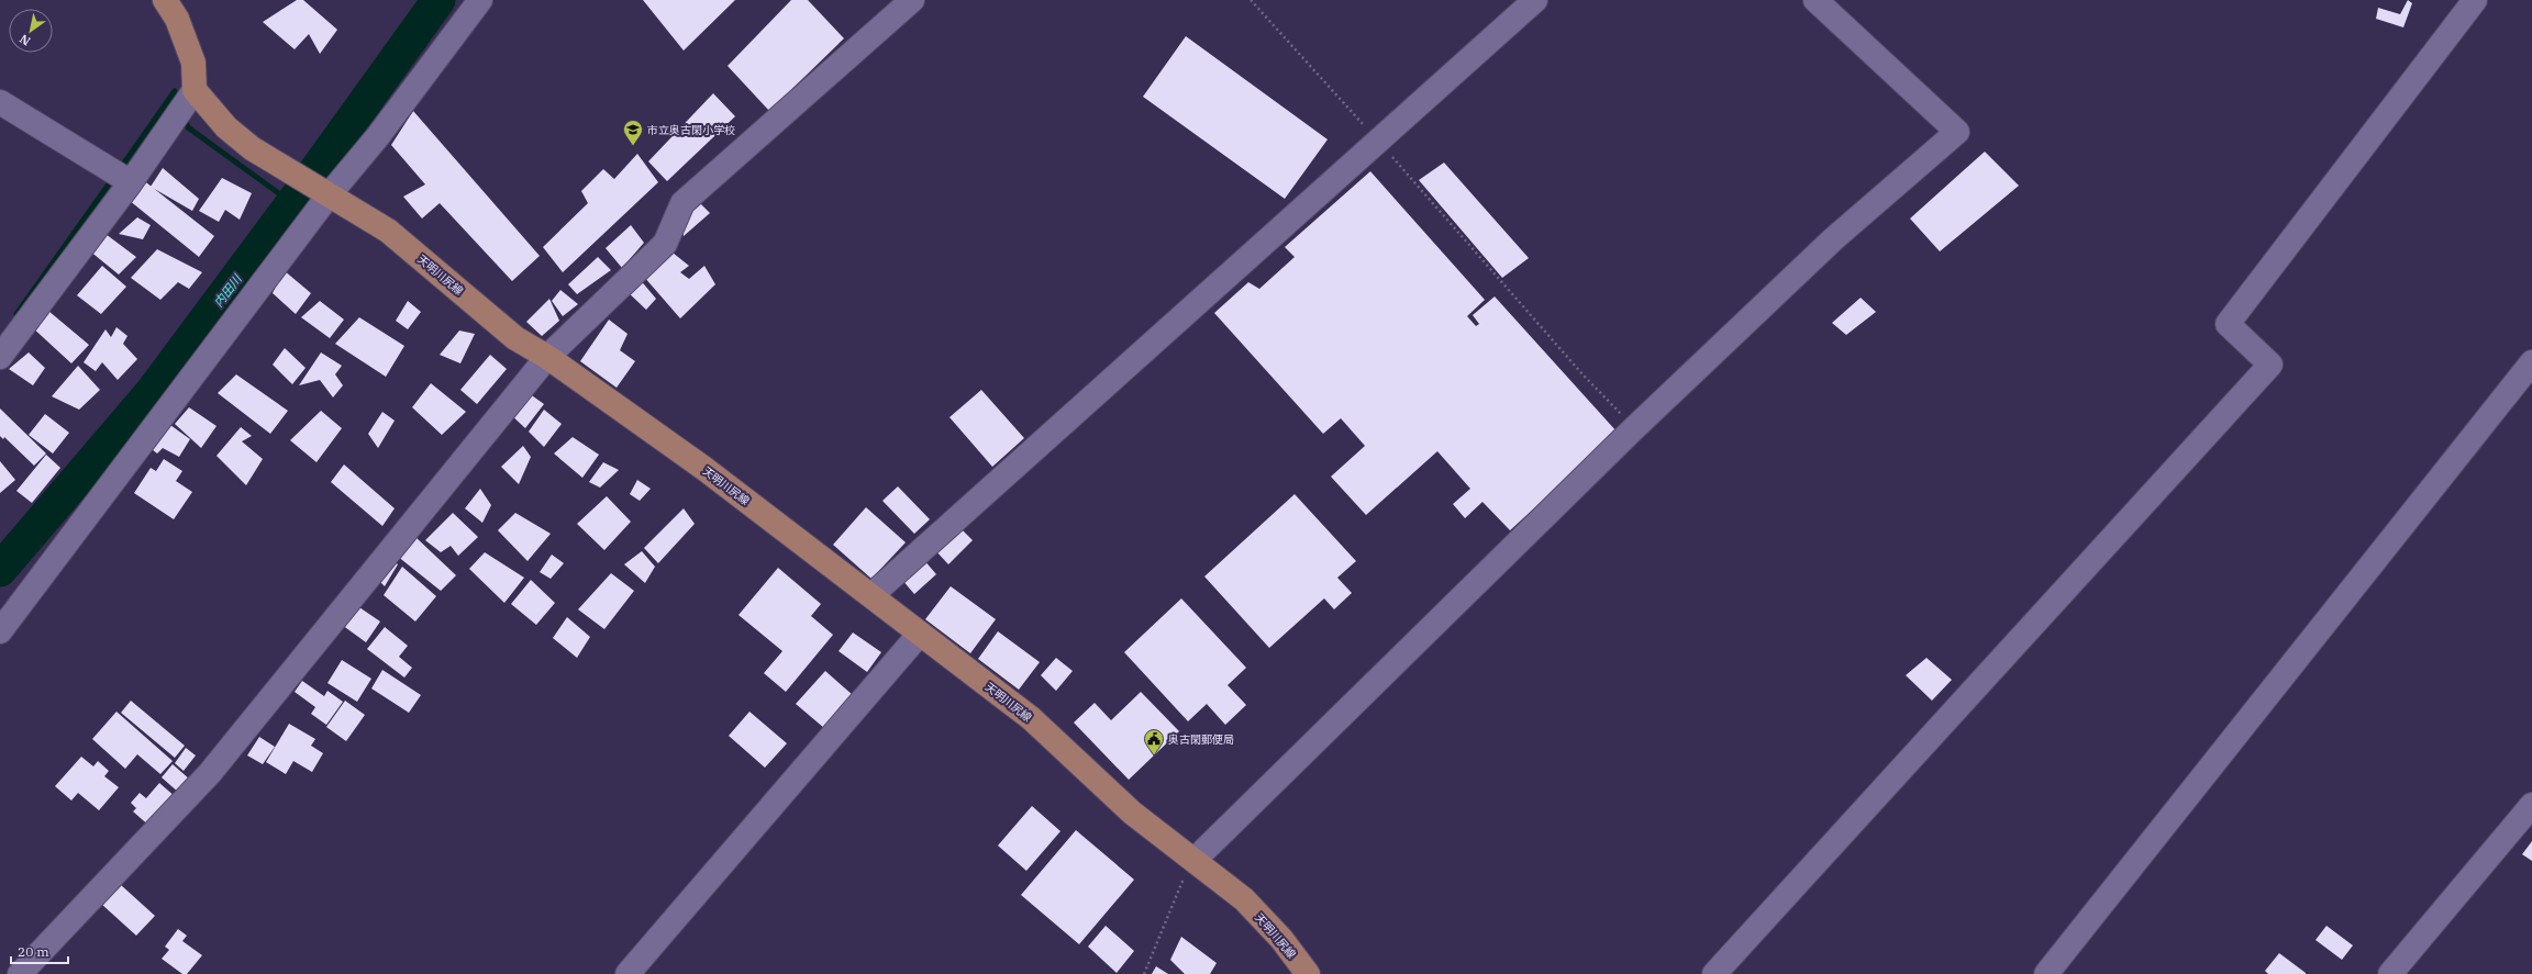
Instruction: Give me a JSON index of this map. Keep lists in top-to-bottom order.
{
  "streets": {
    "main road": ["天明川尻線"]
  },
  "water": ["内田川"],
  "places": {
    "school or university": ["市立奥古閑小学校"],
    "public building": ["奥古閑郵便局"]
  },
  "scale_bar": "20 m",
  "north": "bottom left"
}
